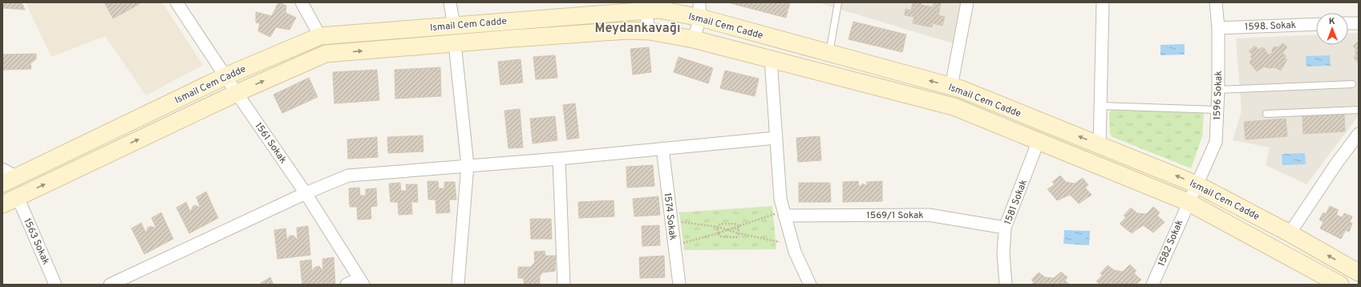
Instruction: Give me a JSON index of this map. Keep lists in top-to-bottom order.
{
  "streets": {
    "main road": ["Ismail Cem Cadde"],
    "street": [
      "1598. Sokak",
      "1596 Sokak",
      "1561 Sokak",
      "1581 Sokak",
      "1569/1 Sokak",
      "1574 Sokak",
      "1563 Sokak",
      "1582 Sokak"
    ]
  },
  "crossings": [
    ["Ismail Cem Cadde", "1596 Sokak"],
    ["Ismail Cem Cadde", "1561 Sokak"],
    ["Ismail Cem Cadde", "1581 Sokak"],
    ["Ismail Cem Cadde", "1563 Sokak"],
    ["Ismail Cem Cadde", "1582 Sokak"],
    ["1598. Sokak", "1596 Sokak"],
    ["1596 Sokak", "1582 Sokak"],
    ["1581 Sokak", "1569/1 Sokak"]
  ],
  "districts": ["Meydankavağı"],
  "north": "top"
}
